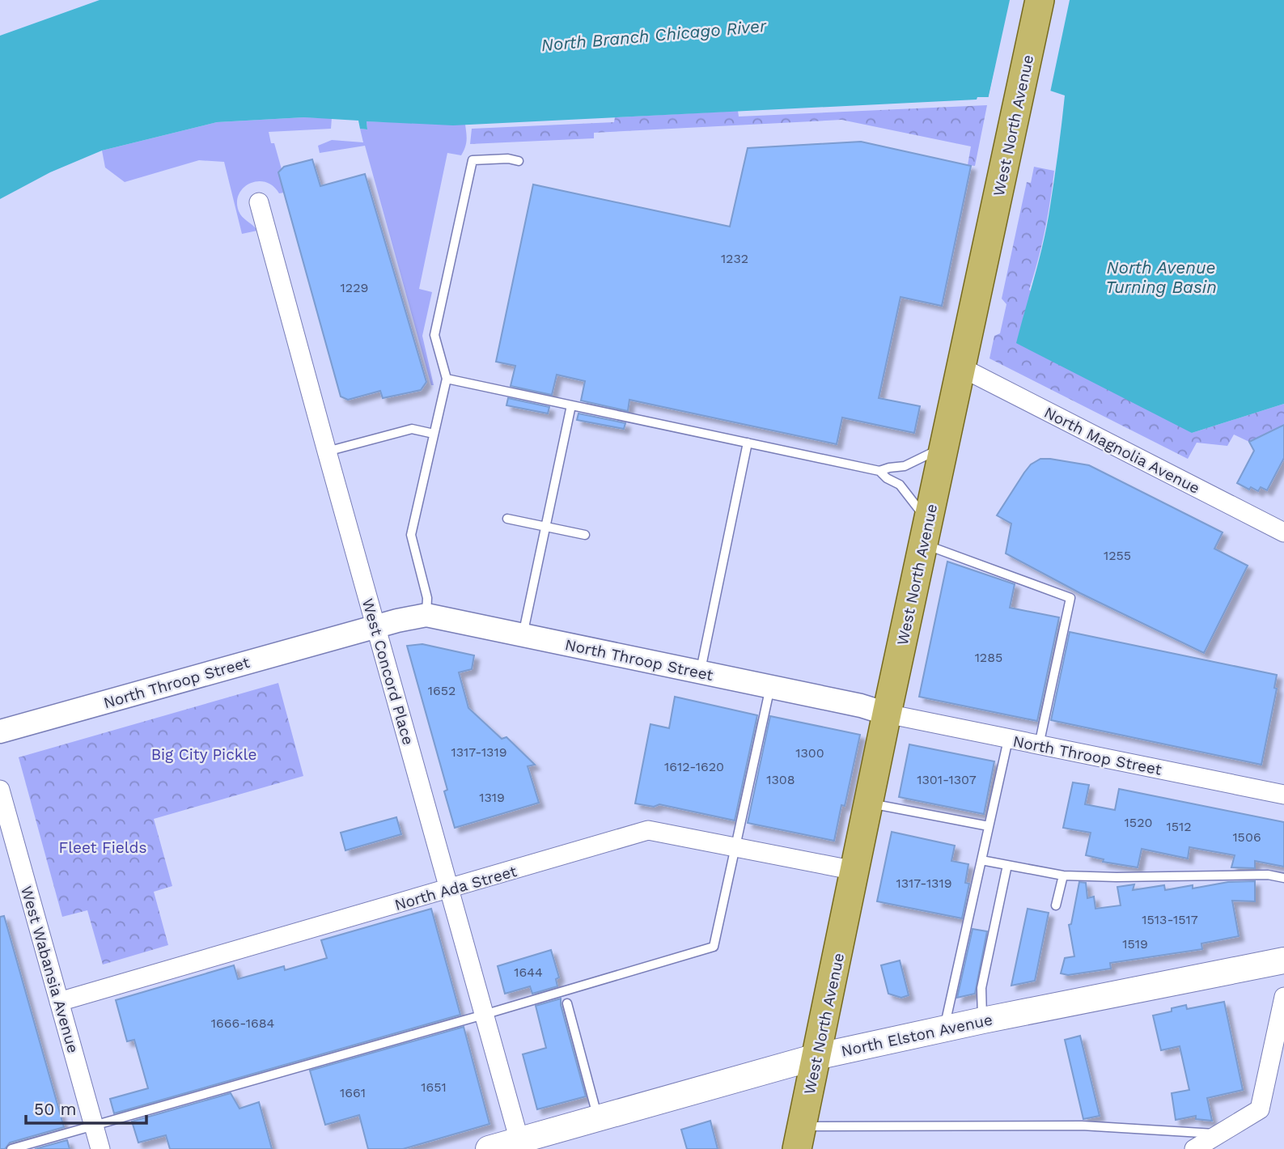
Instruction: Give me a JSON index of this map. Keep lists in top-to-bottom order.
{
  "streets": {
    "main road": ["West North Avenue", "North Elston Avenue"],
    "street": [
      "North Magnolia Avenue",
      "North Throop Street",
      "West Concord Place",
      "North Ada Street",
      "West Wabansia Avenue"
    ]
  },
  "crossings": [
    ["West North Avenue", "North Magnolia Avenue"],
    ["West North Avenue", "North Throop Street"],
    ["West North Avenue", "North Ada Street"],
    ["West North Avenue", "North Elston Avenue"],
    ["North Throop Street", "West Concord Place"],
    ["West Concord Place", "North Ada Street"],
    ["West Concord Place", "North Elston Avenue"],
    ["North Ada Street", "West Wabansia Avenue"]
  ],
  "water": ["North Branch Chicago River", "North Avenue Turning Basin"],
  "parks": ["Big City Pickle", "Fleet Fields"],
  "house_numbers": [
    "1232",
    "1229",
    "1255",
    "1285",
    "1652",
    "1317-1319",
    "1300",
    "1612-1620",
    "1308",
    "1301-1307",
    "1319",
    "1520",
    "1512",
    "1506",
    "1317-1319",
    "1513-1517",
    "1519",
    "1644",
    "1666-1684",
    "1651",
    "1661"
  ],
  "scale_bar": "50 m"
}
